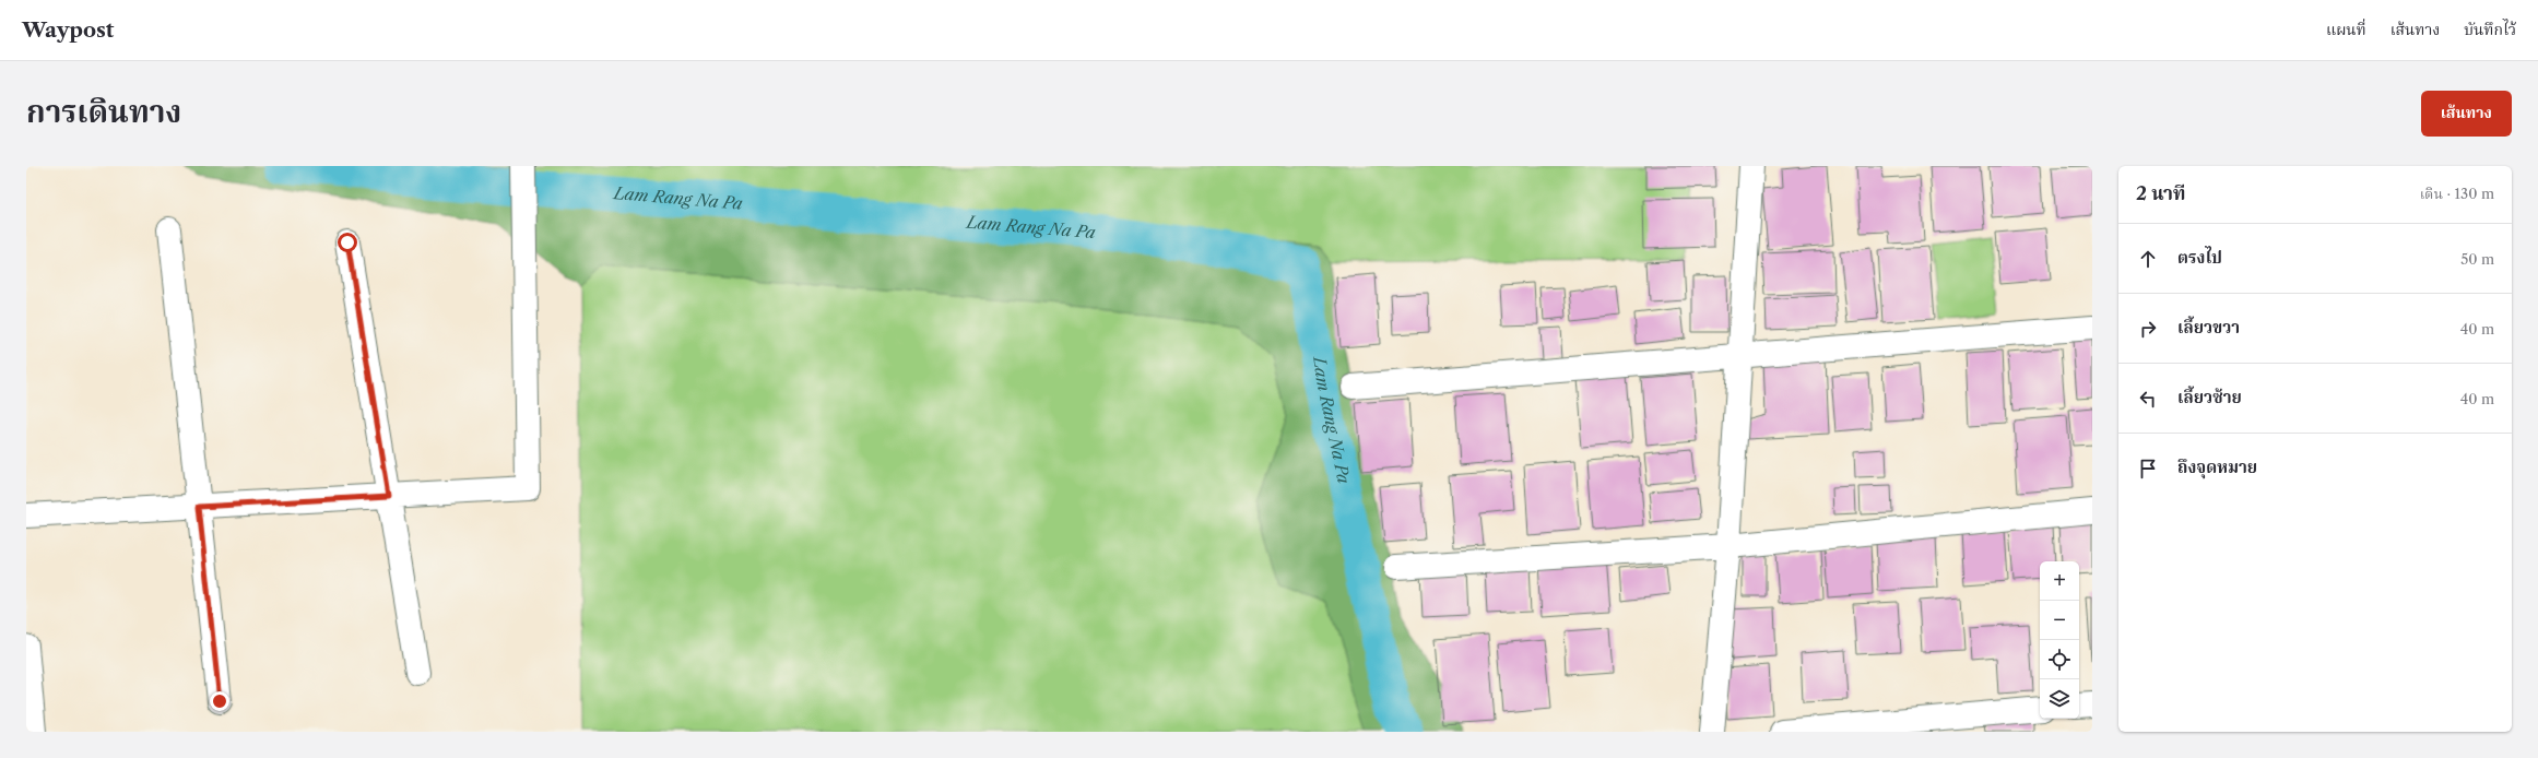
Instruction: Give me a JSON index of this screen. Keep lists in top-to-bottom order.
{
  "water": ["Lam Rang Na Pa"],
  "page": {
    "header": "Waypost",
    "nav": ["แผนที่", "เส้นทาง", "บันทึกไว้"],
    "title": "การเดินทาง",
    "buttons": "เส้นทาง",
    "heading": ["2 นาที", "เดิน · 130 m"],
    "list": [
      ["ตรงไป", "50 m"],
      ["เลี้ยวขวา", "40 m"],
      ["เลี้ยวซ้าย", "40 m"],
      "ถึงจุดหมาย"
    ],
    "map_buttons": ["+", "−"]
  }
}
